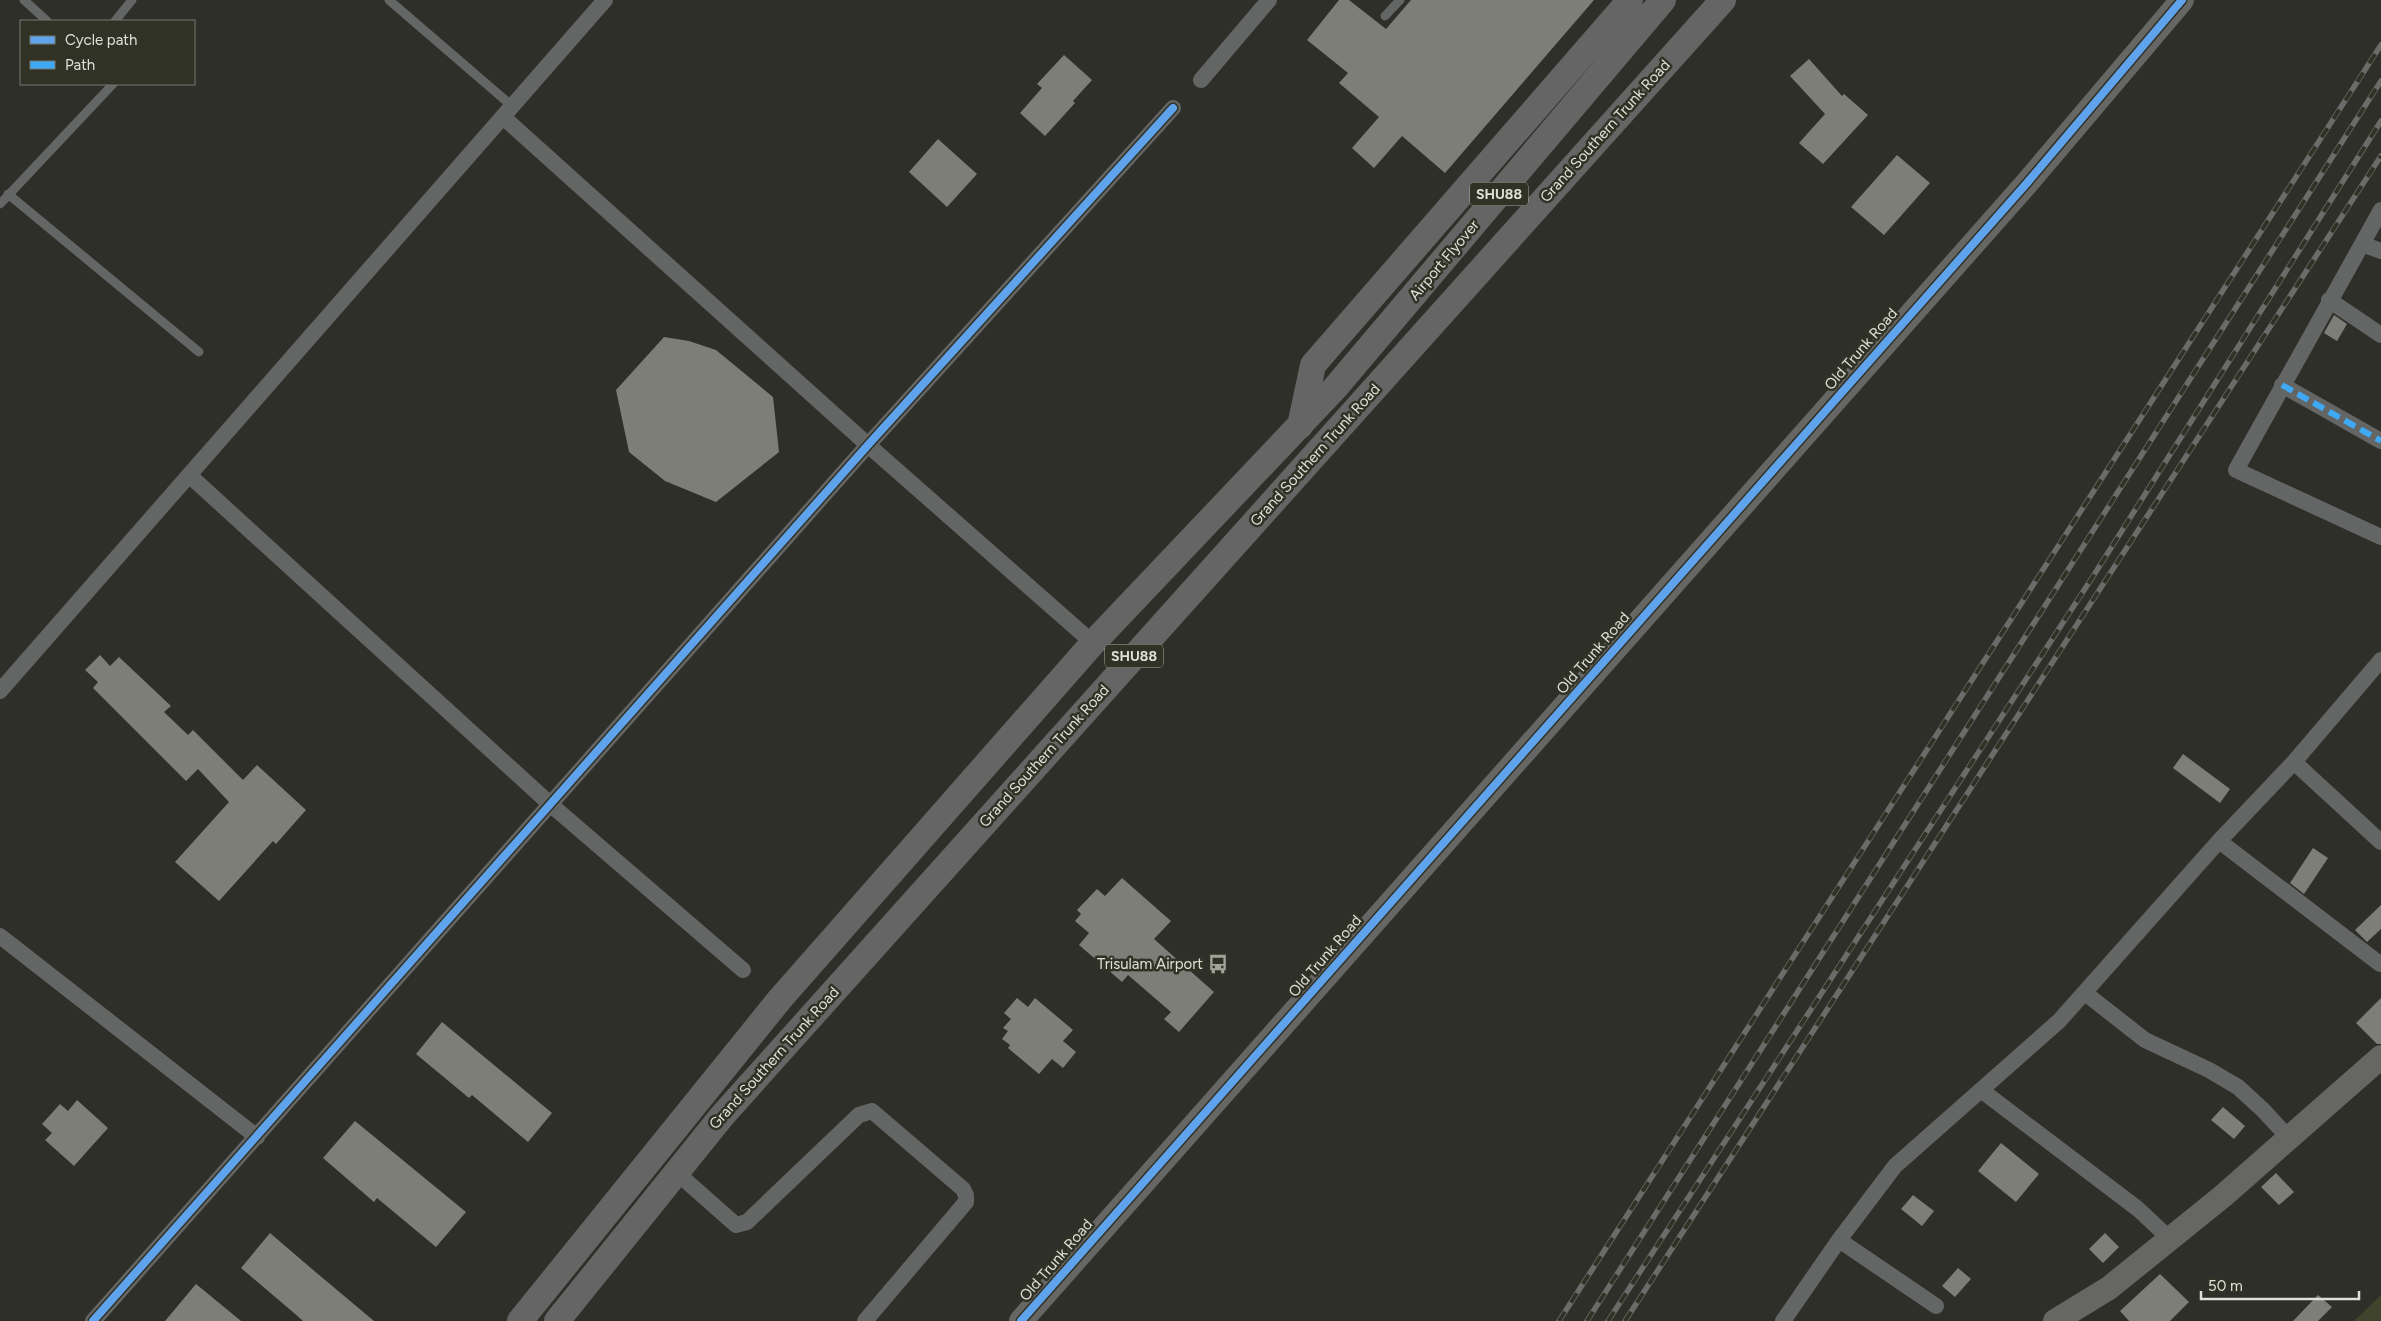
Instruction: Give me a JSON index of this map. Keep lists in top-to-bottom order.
{
  "streets": {
    "main road": ["Grand Southern Trunk Road", "SHU88", "Airport Flyover"],
    "street": ["Old Trunk Road"]
  },
  "crossings": [
    ["Grand Southern Trunk Road", "Airport Flyover"]
  ],
  "places": {
    "bus stop": ["Trisulam Airport"]
  },
  "legend": ["Cycle path", "Path"],
  "scale_bar": "50 m"
}
